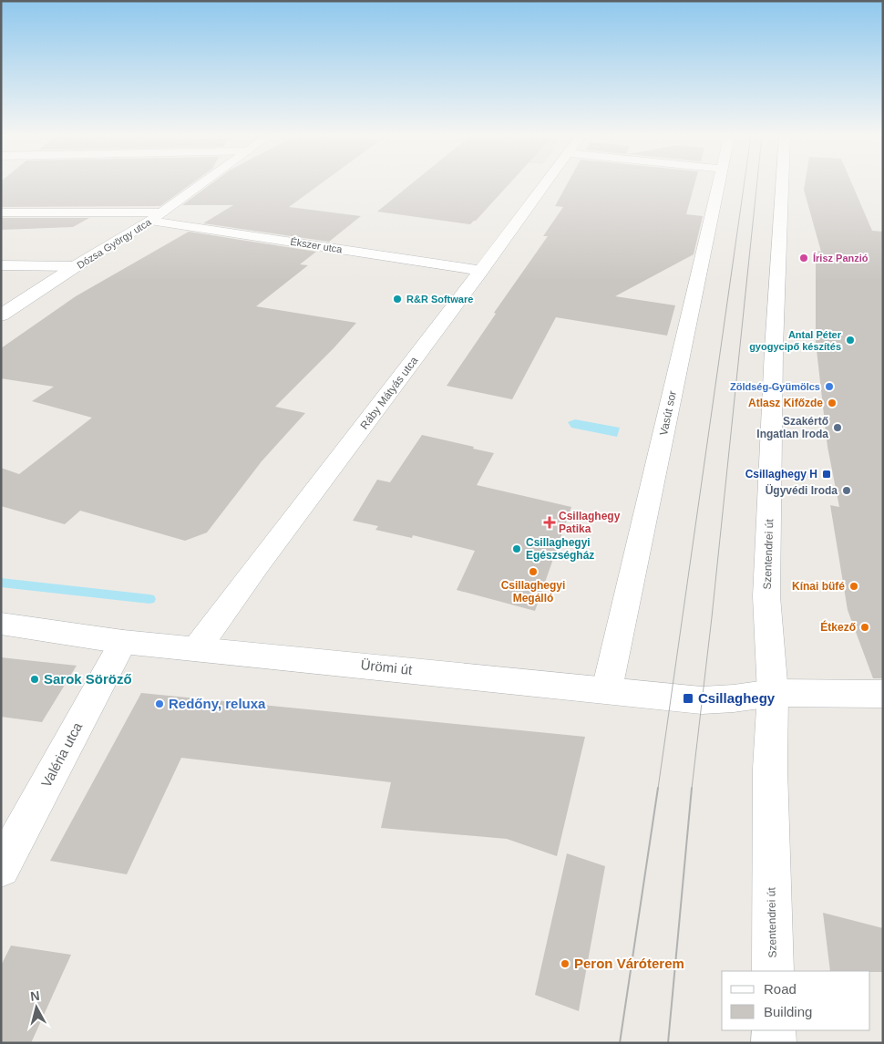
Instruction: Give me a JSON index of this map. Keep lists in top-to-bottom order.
{
  "streets": {
    "street": [
      "Dózsa György utca",
      "Ékszer utca",
      "Ráby Mátyás utca",
      "Vasút sor",
      "Szentendrei út",
      "Ürömi út",
      "Valéria utca"
    ]
  },
  "crossings": [
    ["Dózsa György utca", "Ékszer utca"],
    ["Ékszer utca", "Ráby Mátyás utca"],
    ["Ráby Mátyás utca", "Ürömi út"],
    ["Vasút sor", "Ürömi út"],
    ["Szentendrei út", "Ürömi út"],
    ["Ürömi út", "Valéria utca"]
  ],
  "places": {
    "other": [
      "Írisz Panzió",
      "R&R Software",
      "Antal Péter gyogycipő készítés",
      "Zöldség-Gyümölcs",
      "Atlasz Kifőzde",
      "Szakértő Ingatlan Iroda",
      "Ügyvédi Iroda",
      "Csillaghegyi Egészségház",
      "Csillaghegyi Megálló",
      "Kínai büfé",
      "Étkező",
      "Sarok Söröző",
      "Redőny, reluxa",
      "Peron Váróterem"
    ],
    "transit": ["Csillaghegy H", "Csillaghegy"],
    "health": ["Csillaghegy Patika"]
  },
  "legend": ["Road", "Building"],
  "north": "top"
}
